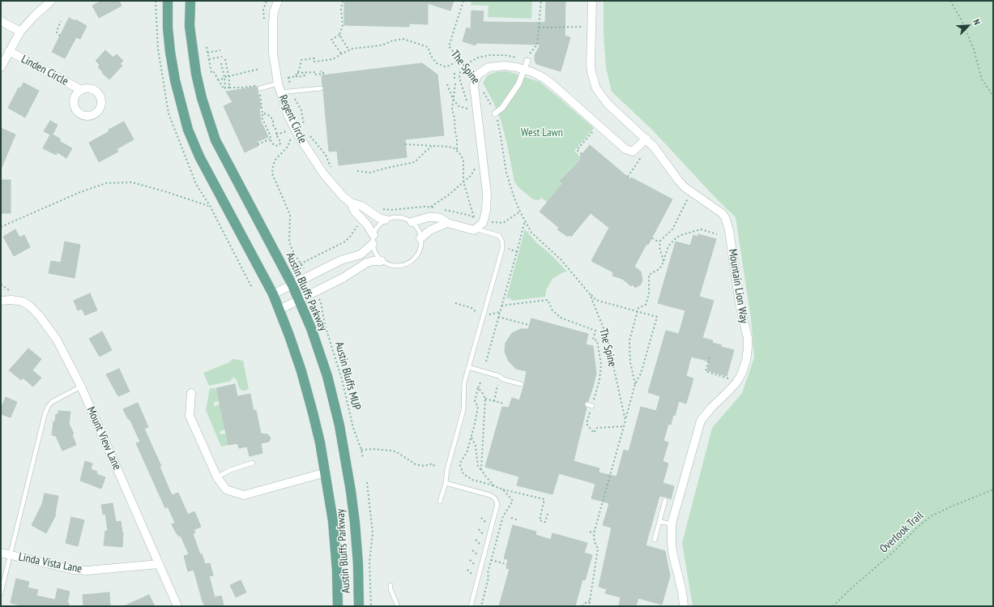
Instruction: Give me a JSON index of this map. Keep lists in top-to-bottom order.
{
  "streets": {
    "main road": ["Austin Bluffs Parkway"],
    "street": [
      "Linden Circle",
      "Regent Circle",
      "Mountain Lion Way",
      "Mount View Lane",
      "Linda Vista Lane"
    ],
    "path": ["The Spine", "Austin Bluffs MUP", "Overlook Trail"]
  },
  "crossings": [
    ["Mount View Lane", "Linda Vista Lane"]
  ],
  "parks": ["West Lawn"],
  "north": "top right"
}
